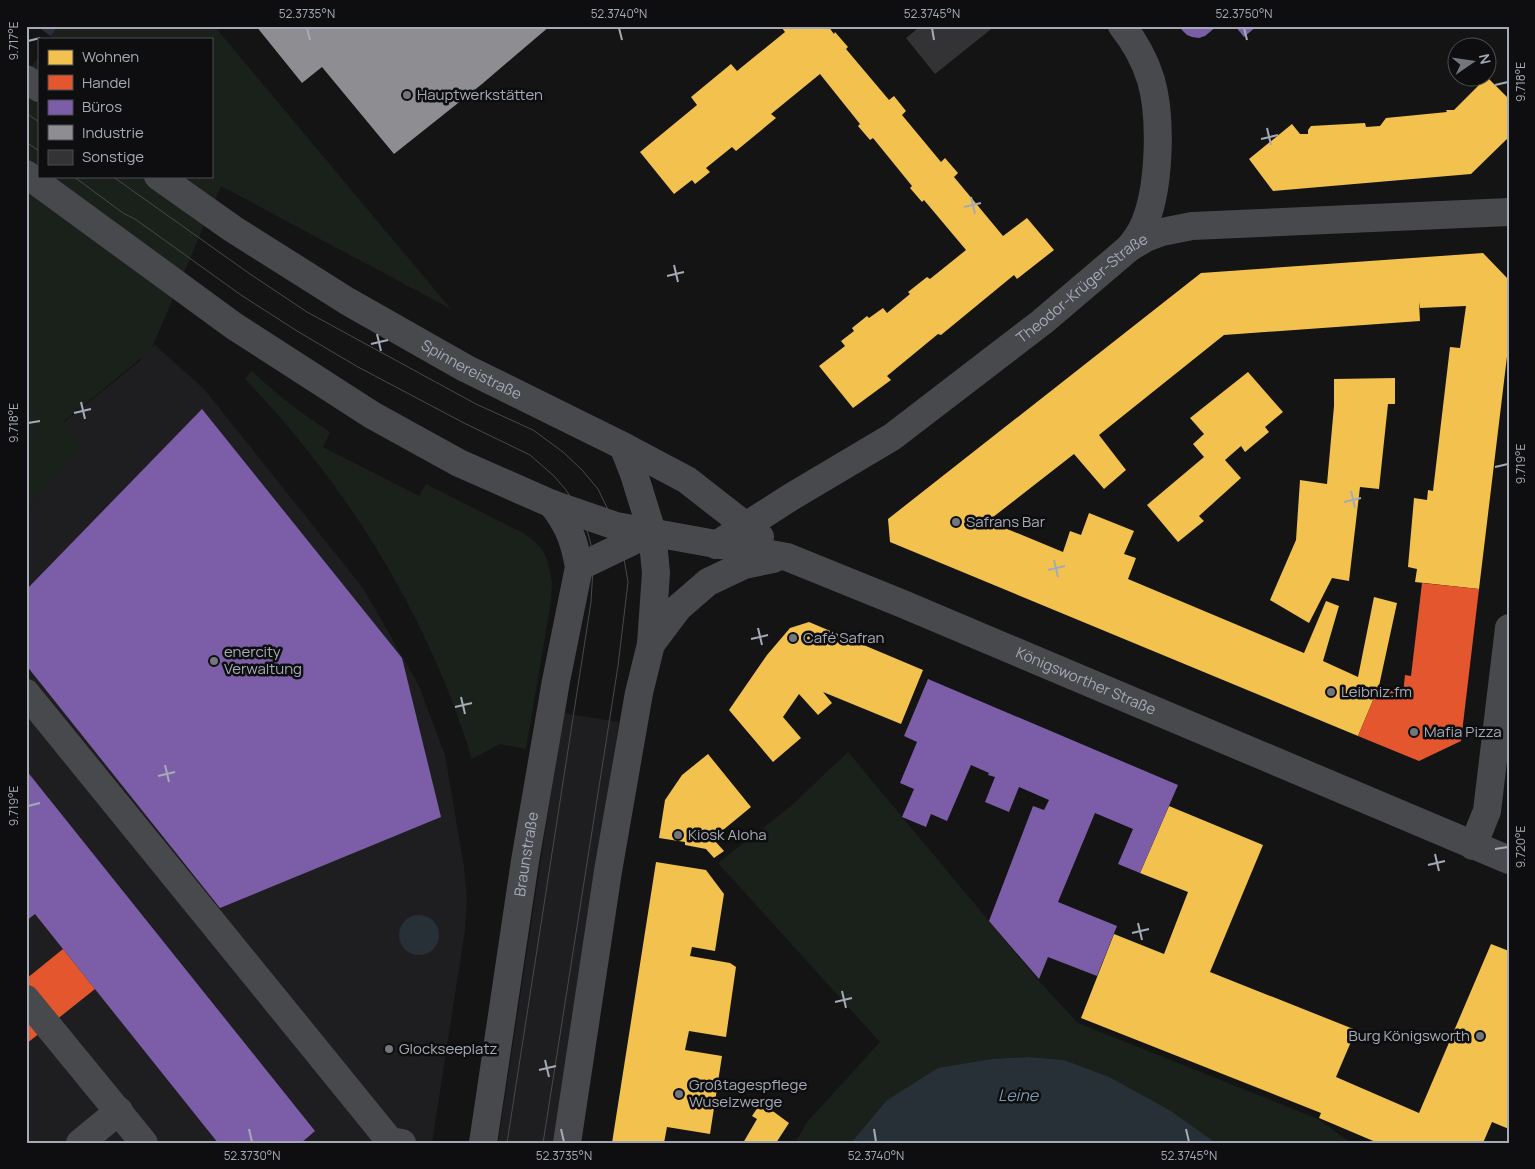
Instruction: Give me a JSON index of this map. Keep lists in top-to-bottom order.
{
  "streets": {
    "street": [
      "Theodor-Krüger-Straße",
      "Spinnereistraße",
      "Königsworther Straße",
      "Braunstraße"
    ]
  },
  "crossings": [
    ["Theodor-Krüger-Straße", "Spinnereistraße"],
    ["Theodor-Krüger-Straße", "Königsworther Straße"],
    ["Spinnereistraße", "Königsworther Straße"]
  ],
  "water": ["Leine"],
  "places": [
    "Hauptwerkstätten",
    "Safrans Bar",
    "Café Safran",
    "enercity Verwaltung",
    "Leibniz.fm",
    "Mafia Pizza",
    "Kiosk Aloha",
    "Burg Königsworth",
    "Glockseeplatz",
    "Großtagespflege Wuselzwerge"
  ],
  "legend": [
    "Wohnen",
    "Handel",
    "Büros",
    "Industrie",
    "Sonstige"
  ],
  "north": "right",
  "coordinates": [
    "52.3735°N",
    "52.3740°N",
    "52.3745°N",
    "52.3750°N",
    "9.717°E",
    "9.718°E",
    "9.719°E",
    "9.720°E",
    "52.3730°N"
  ]
}
